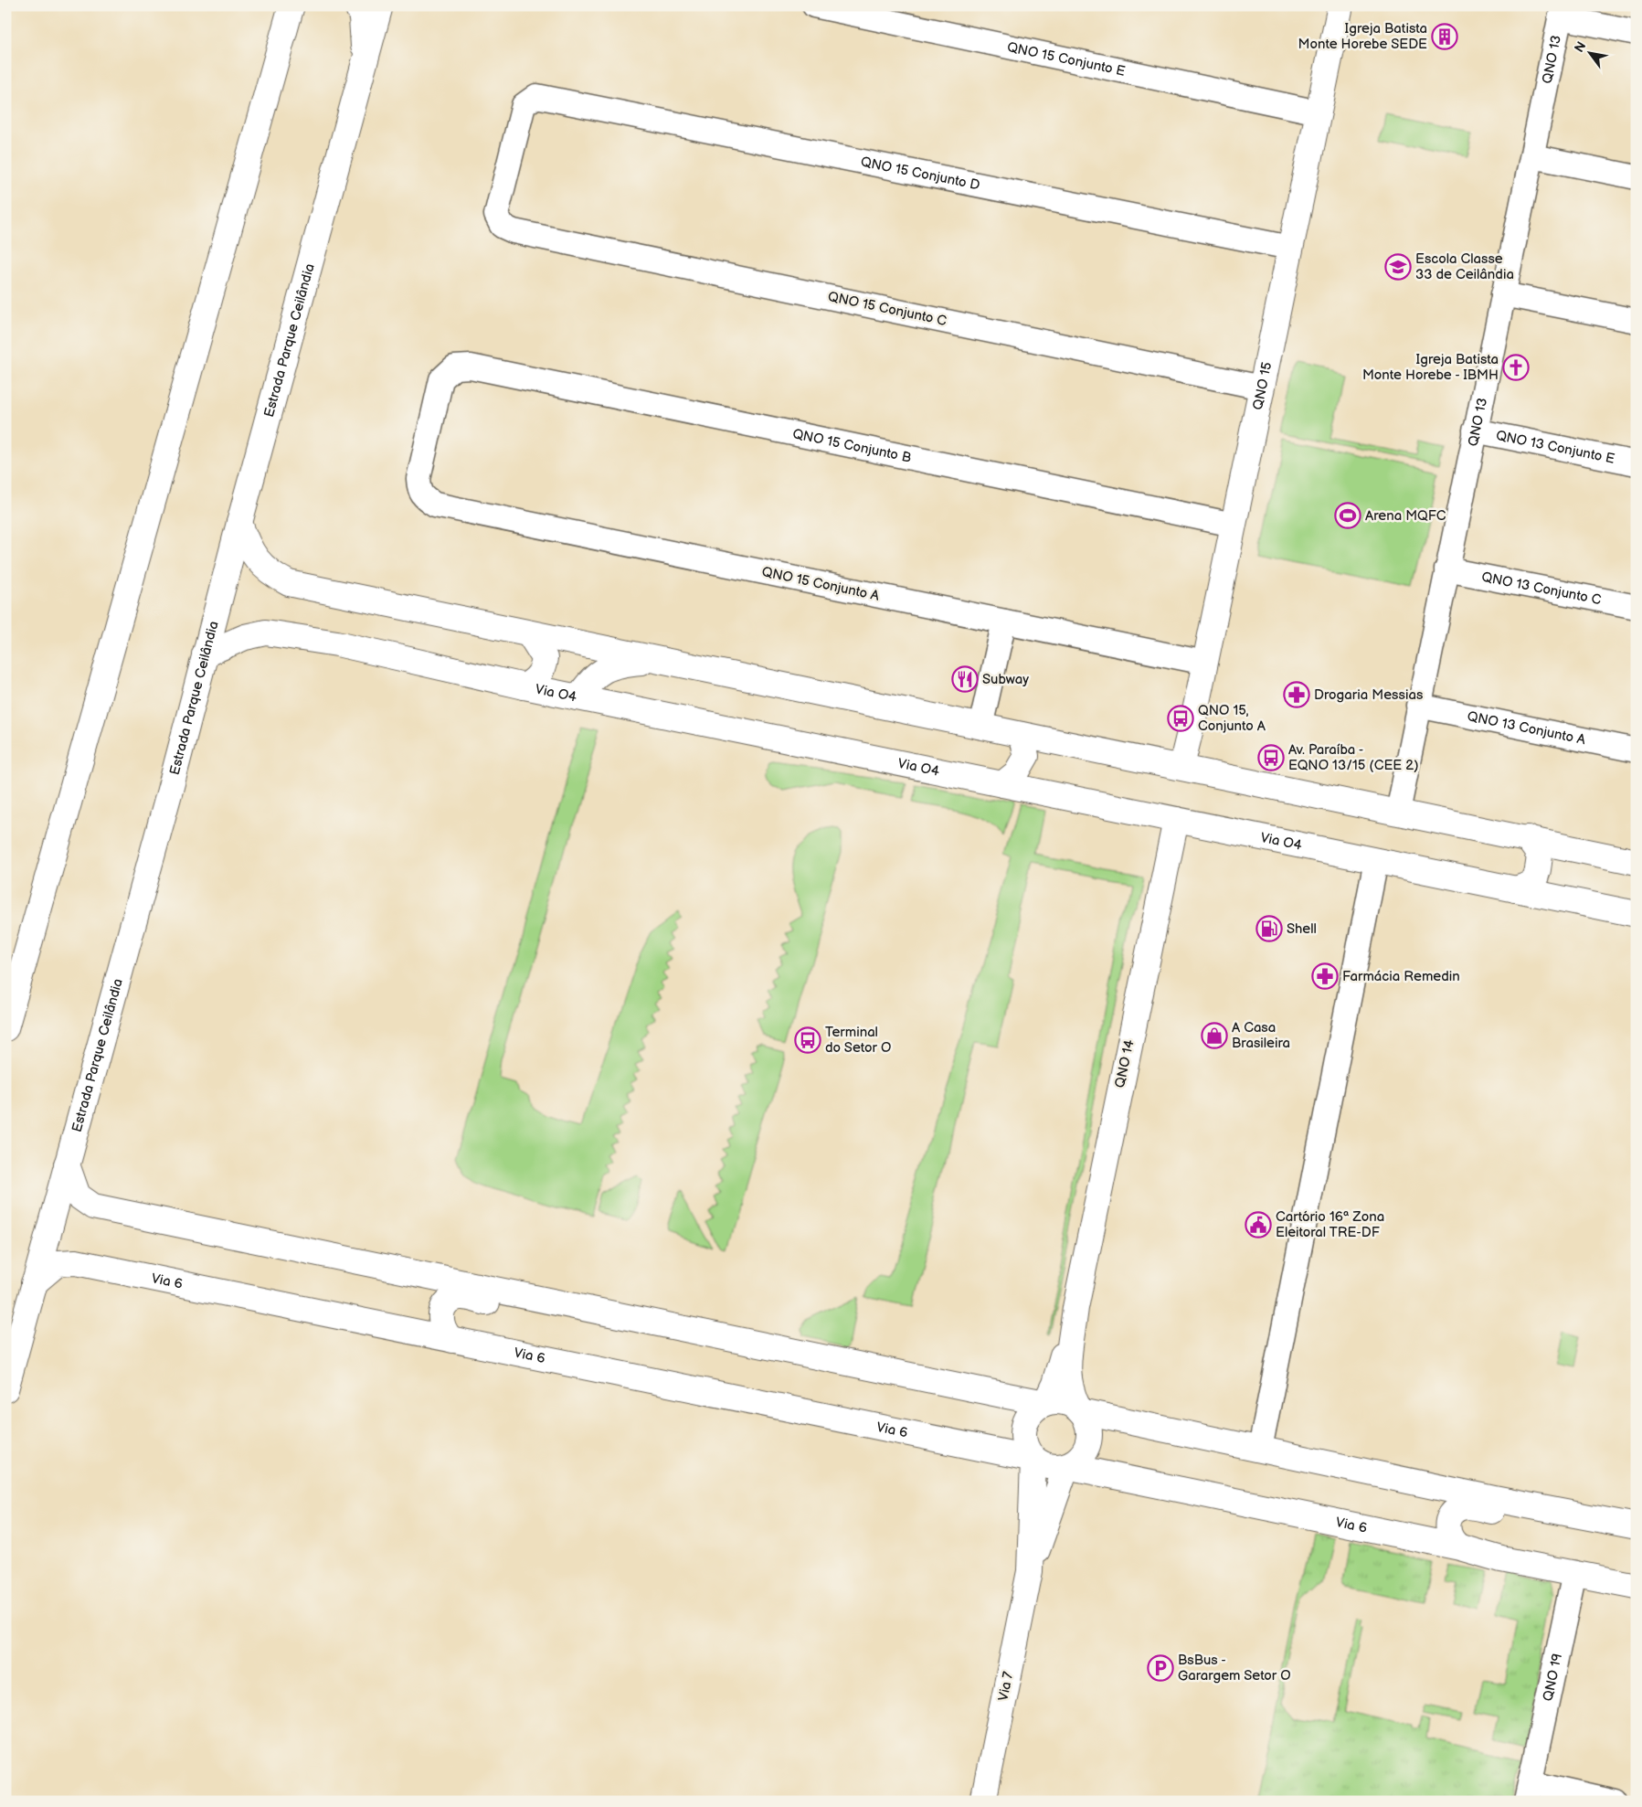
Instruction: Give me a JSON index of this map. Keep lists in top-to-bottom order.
{
  "streets": {
    "main road": [
      "Estrada Parque Ceilândia",
      "QNO 15",
      "Via O4",
      "QNO 14",
      "Via 6",
      "Via 7"
    ],
    "street": [
      "QNO 15 Conjunto E",
      "QNO 13",
      "QNO 15 Conjunto D",
      "QNO 15 Conjunto C",
      "QNO 15 Conjunto B",
      "QNO 13 Conjunto E",
      "QNO 15 Conjunto A",
      "QNO 13 Conjunto C",
      "QNO 13 Conjunto A",
      "QNO 19"
    ]
  },
  "crossings": [
    ["QNO 15 Conjunto E", "QNO 15"],
    ["QNO 13", "QNO 13 Conjunto E"],
    ["QNO 13", "QNO 13 Conjunto C"],
    ["QNO 13", "QNO 13 Conjunto A"],
    ["QNO 15 Conjunto D", "QNO 15 Conjunto C"],
    ["QNO 15 Conjunto D", "QNO 15"],
    ["QNO 15 Conjunto C", "QNO 15"],
    ["Estrada Parque Ceilândia", "Via O4"],
    ["Estrada Parque Ceilândia", "Via 6"],
    ["QNO 15", "QNO 15 Conjunto B"],
    ["QNO 15", "QNO 15 Conjunto A"],
    ["QNO 15 Conjunto B", "QNO 15 Conjunto A"],
    ["Via O4", "QNO 14"],
    ["QNO 14", "Via 6"],
    ["QNO 14", "Via 7"],
    ["Via 6", "QNO 19"],
    ["Via 6", "Via 7"]
  ],
  "places": {
    "building": ["Igreja Batista Monte Horebe SEDE"],
    "school or university": ["Escola Classe 33 de Ceilândia"],
    "church": ["Igreja Batista Monte Horebe - IBMH"],
    "sports": ["Arena MQFC"],
    "restaurant": ["Subway"],
    "pharmacy": ["Drogaria Messias", "Farmácia Remedin"],
    "bus stop": ["QNO 15, Conjunto A", "Av. Paraíba - EQNO 13/15 (CEE 2)", "Terminal do Setor O"],
    "fuel station": ["Shell"],
    "shop": ["A Casa Brasileira"],
    "public building": ["Cartório 16ª Zona Eleitoral TRE-DF"],
    "parking": ["BsBus - Garargem Setor O"]
  },
  "north": "top left"
}
